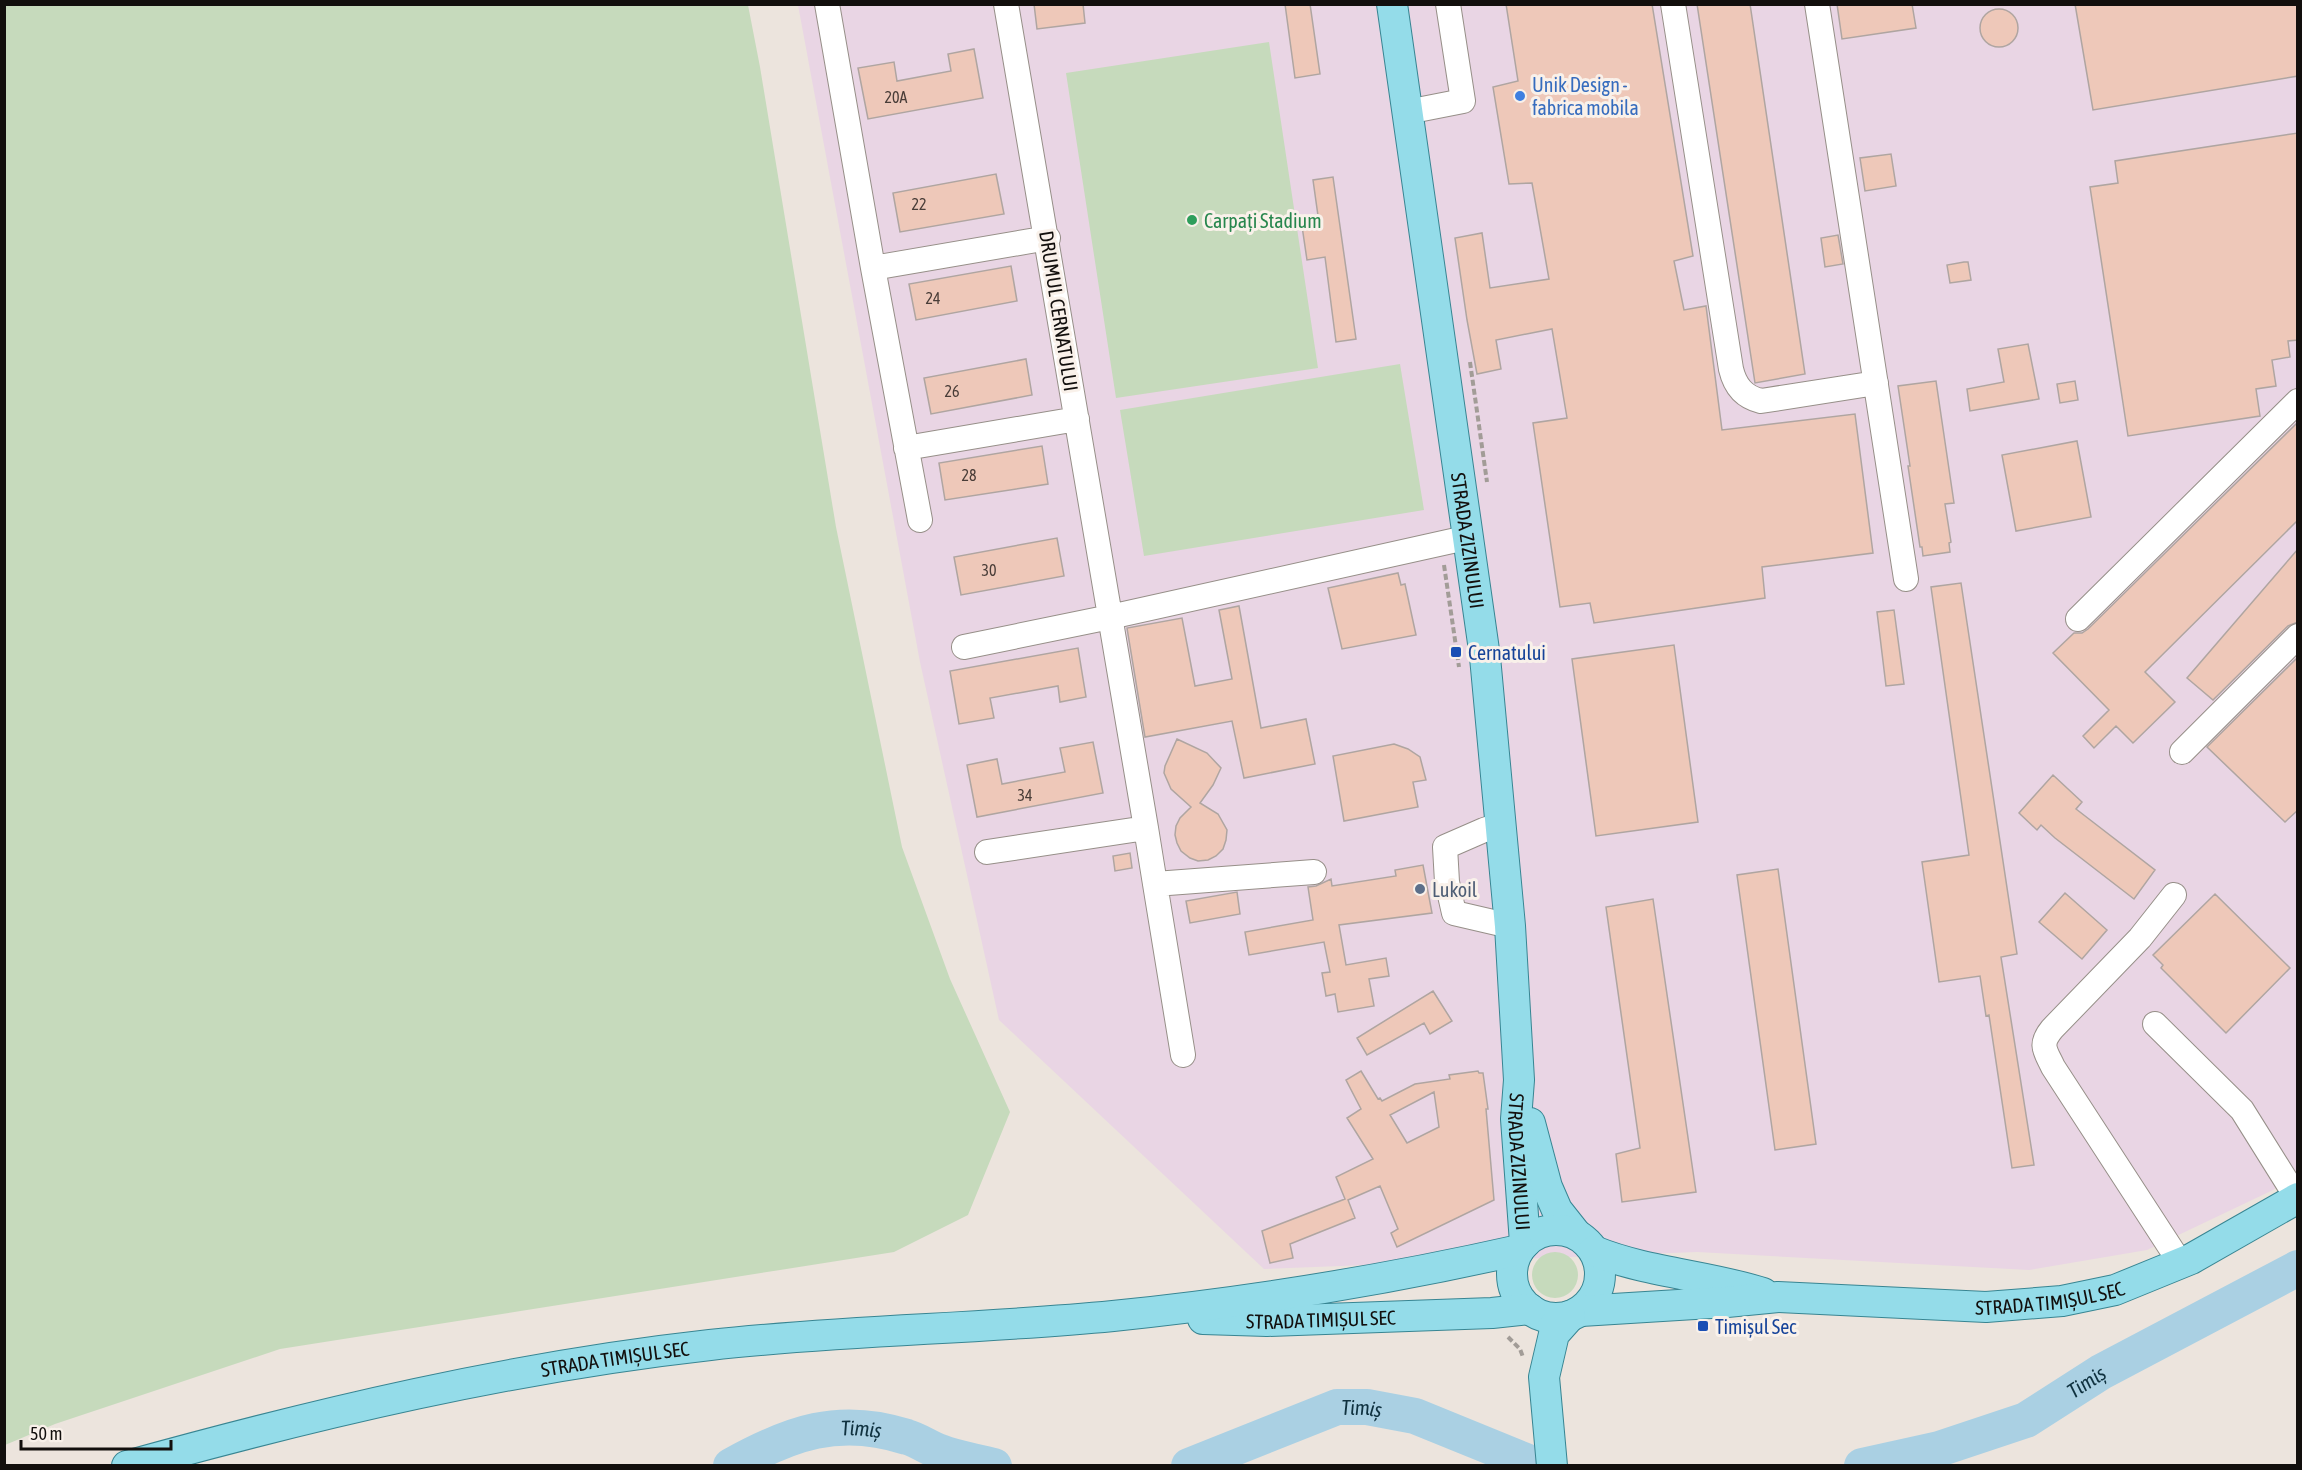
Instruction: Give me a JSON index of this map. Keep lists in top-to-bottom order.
{
  "streets": {
    "main road": ["STRADA ZIZINULUI", "STRADA TIMIȘUL SEC"],
    "street": ["DRUMUL CERNATULUI"]
  },
  "crossings": [
    ["STRADA ZIZINULUI", "STRADA TIMIȘUL SEC"]
  ],
  "water": ["Timiș"],
  "places": {
    "other": ["Unik Design - fabrica mobila", "Carpați Stadium", "Lukoil"],
    "transit": ["Cernatului", "Timișul Sec"]
  },
  "house_numbers": [
    "20A",
    "22",
    "24",
    "26",
    "28",
    "30",
    "34"
  ],
  "scale_bar": "50 m"
}
